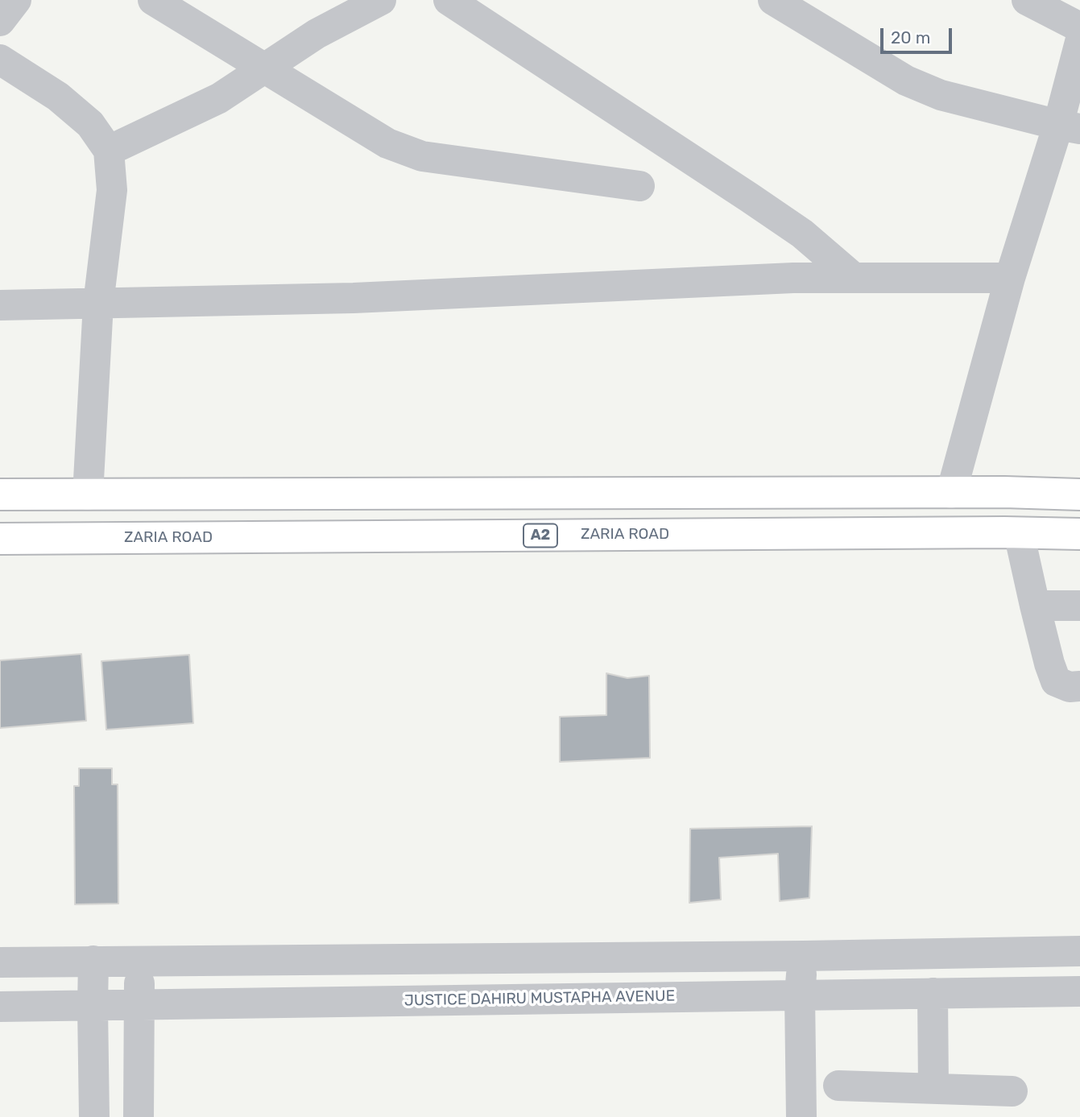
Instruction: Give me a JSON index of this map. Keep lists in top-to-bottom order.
{
  "streets": {
    "highway": ["ZARIA ROAD", "A2"],
    "street": ["JUSTICE DAHIRU MUSTAPHA AVENUE"]
  },
  "scale_bar": "20 m"
}
